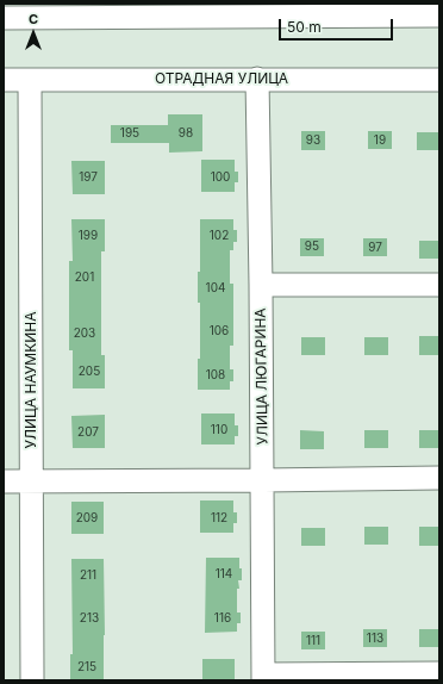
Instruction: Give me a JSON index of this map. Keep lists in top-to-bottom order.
{
  "streets": {
    "street": ["ОТРАДНАЯ УЛИЦА", "УЛИЦА ЛЮГАРИНА", "УЛИЦА НАУМКИНА"]
  },
  "crossings": [
    ["ОТРАДНАЯ УЛИЦА", "УЛИЦА ЛЮГАРИНА"],
    ["ОТРАДНАЯ УЛИЦА", "УЛИЦА НАУМКИНА"]
  ],
  "house_numbers": [
    "195",
    "98",
    "93",
    "19",
    "197",
    "100",
    "199",
    "102",
    "95",
    "97",
    "201",
    "104",
    "106",
    "203",
    "205",
    "108",
    "110",
    "207",
    "209",
    "112",
    "114",
    "211",
    "213",
    "116",
    "113",
    "111",
    "215"
  ],
  "scale_bar": "50 m",
  "north": "top"
}
